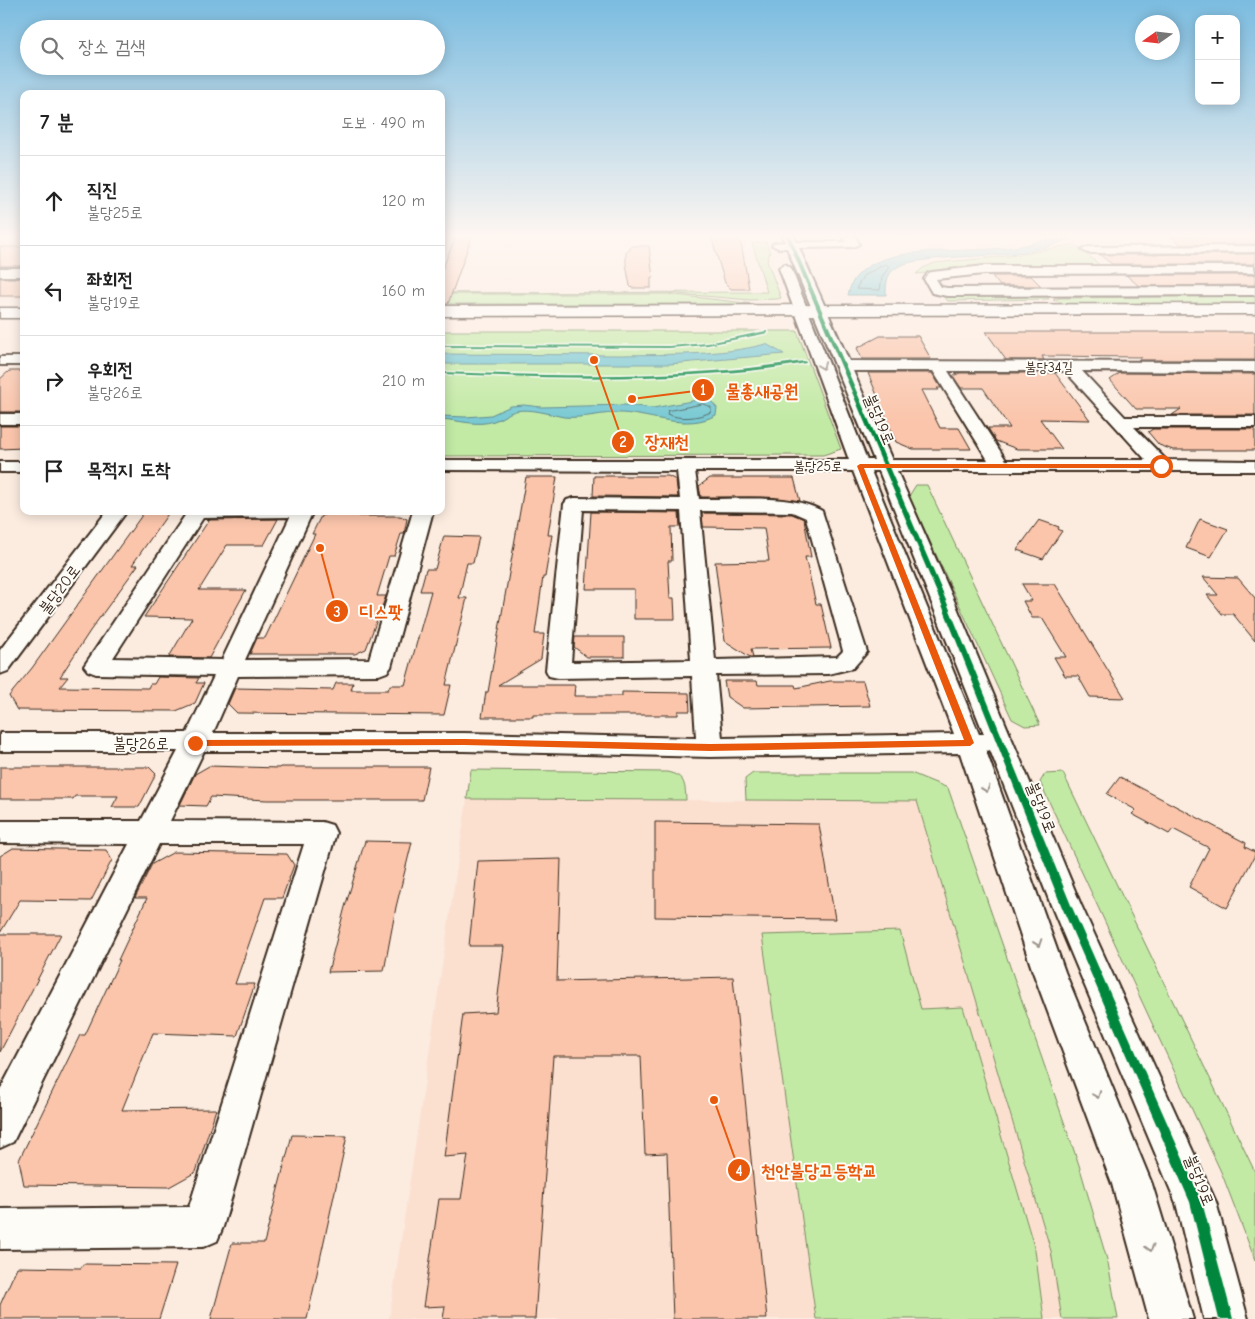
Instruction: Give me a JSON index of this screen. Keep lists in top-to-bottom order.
{
  "streets": {
    "street": [
      "불당34길",
      "불당19로",
      "불당25로",
      "불당20로",
      "불당26로"
    ]
  },
  "crossings": [
    ["불당34길", "불당19로"],
    ["불당19로", "불당25로"],
    ["불당19로", "불당26로"]
  ],
  "places": [
    "장재천",
    "물총새공원",
    "디스팟",
    "천안불당고등학교"
  ],
  "north": "left",
  "page": {
    "map_buttons": ["+", "−"],
    "search": "장소 검색",
    "heading": ["7 분", "도보 · 490 m"],
    "list": [
      ["직진", "불당25로", "120 m"],
      ["좌회전", "불당19로", "160 m"],
      ["우회전", "불당26로", "210 m"],
      "목적지 도착"
    ]
  }
}
